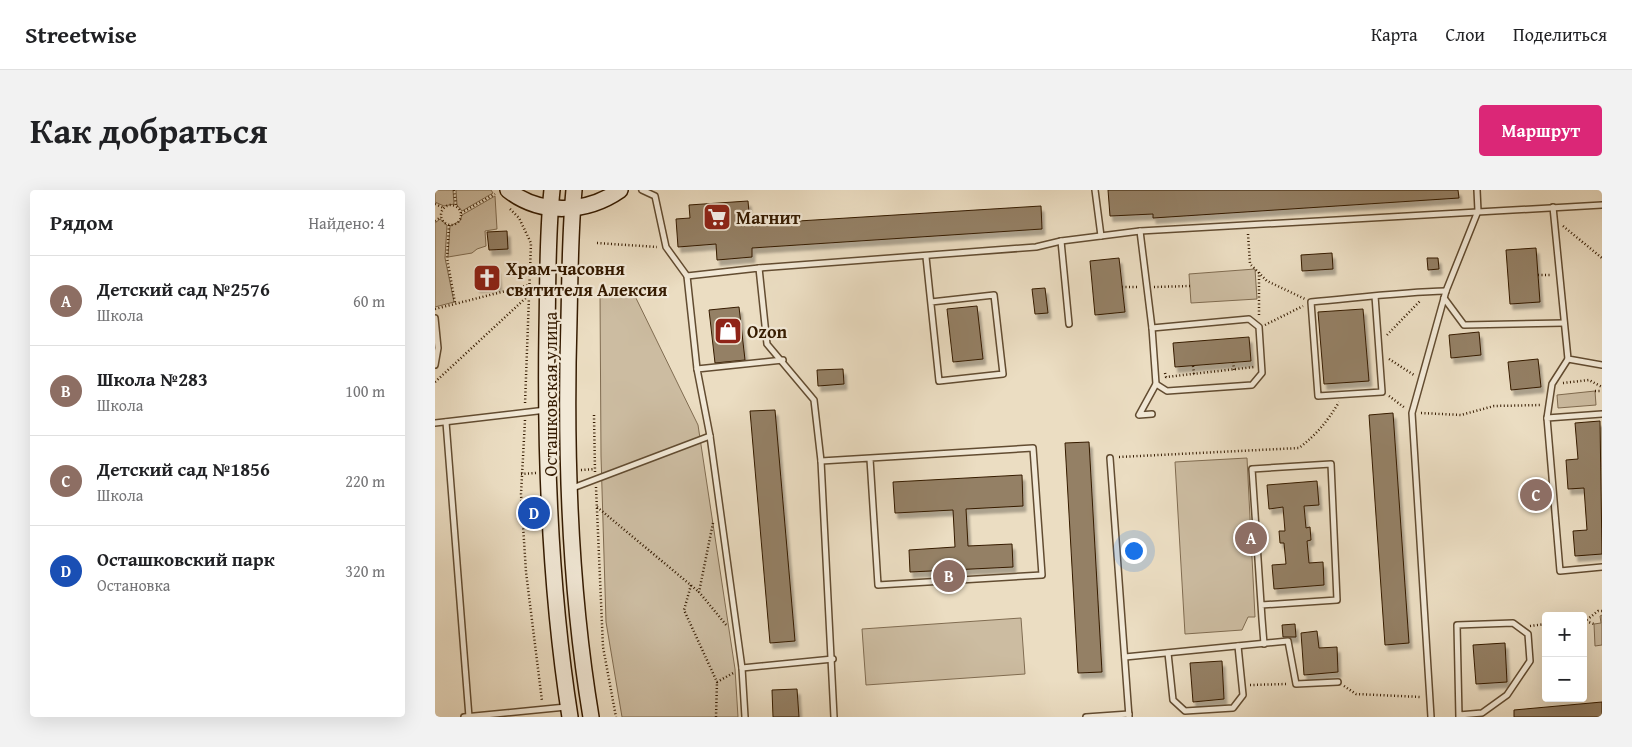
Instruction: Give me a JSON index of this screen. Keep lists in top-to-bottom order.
{
  "streets": {
    "main road": ["Осташковская улица"]
  },
  "places": {
    "supermarket": ["Магнит"],
    "church": ["Храм-часовня святителя Алексия"],
    "shop": ["Ozon"]
  },
  "page": {
    "header": "Streetwise",
    "nav": ["Карта", "Слои", "Поделиться"],
    "title": "Как добраться",
    "buttons": "Маршрут",
    "heading": ["Рядом", "Найдено: 4"],
    "list": [
      {
        "mark": "A",
        "name": "Детский сад №2576",
        "note": "Школа",
        "value": "60 m"
      },
      {
        "mark": "B",
        "name": "Школа №283",
        "note": "Школа",
        "value": "100 m"
      },
      {
        "mark": "C",
        "name": "Детский сад №1856",
        "note": "Школа",
        "value": "220 m"
      },
      {
        "mark": "D",
        "name": "Осташковский парк",
        "note": "Остановка",
        "value": "320 m"
      }
    ],
    "pins": [
      "C",
      "D",
      "A",
      "B"
    ],
    "map_buttons": ["+", "−"]
  }
}
